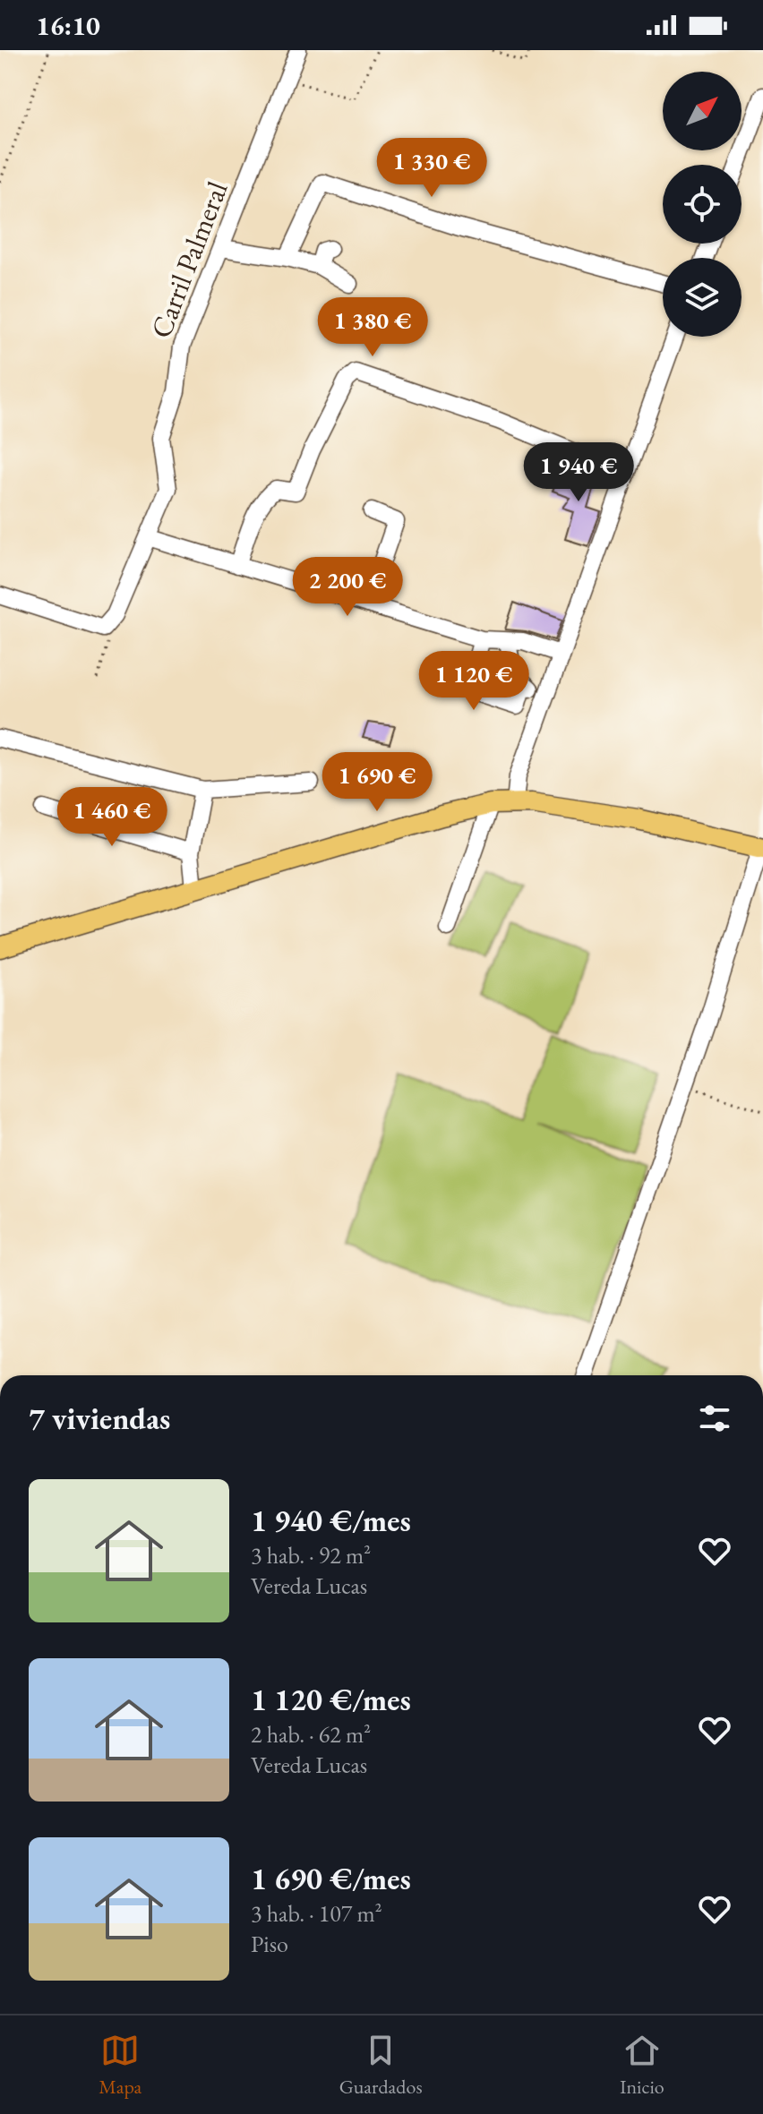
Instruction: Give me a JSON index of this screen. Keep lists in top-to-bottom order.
{
  "streets": {
    "street": ["Carril Palmeral"]
  },
  "north": "top right",
  "page": {
    "status": "16:10",
    "price": [
      "1 330 €",
      "1 380 €",
      "1 940 €",
      "2 200 €",
      "1 120 €",
      "1 690 €",
      "1 460 €"
    ],
    "heading": "7 viviendas",
    "list": [
      {
        "name": "1 940 €/mes",
        "note": "3 hab. · 92 m² · Vereda Lucas"
      },
      {
        "name": "1 120 €/mes",
        "note": "2 hab. · 62 m² · Vereda Lucas"
      },
      {
        "name": "1 690 €/mes",
        "note": "3 hab. · 107 m² · Piso"
      }
    ],
    "tabs": ["Mapa", "Guardados", "Inicio"]
  }
}
